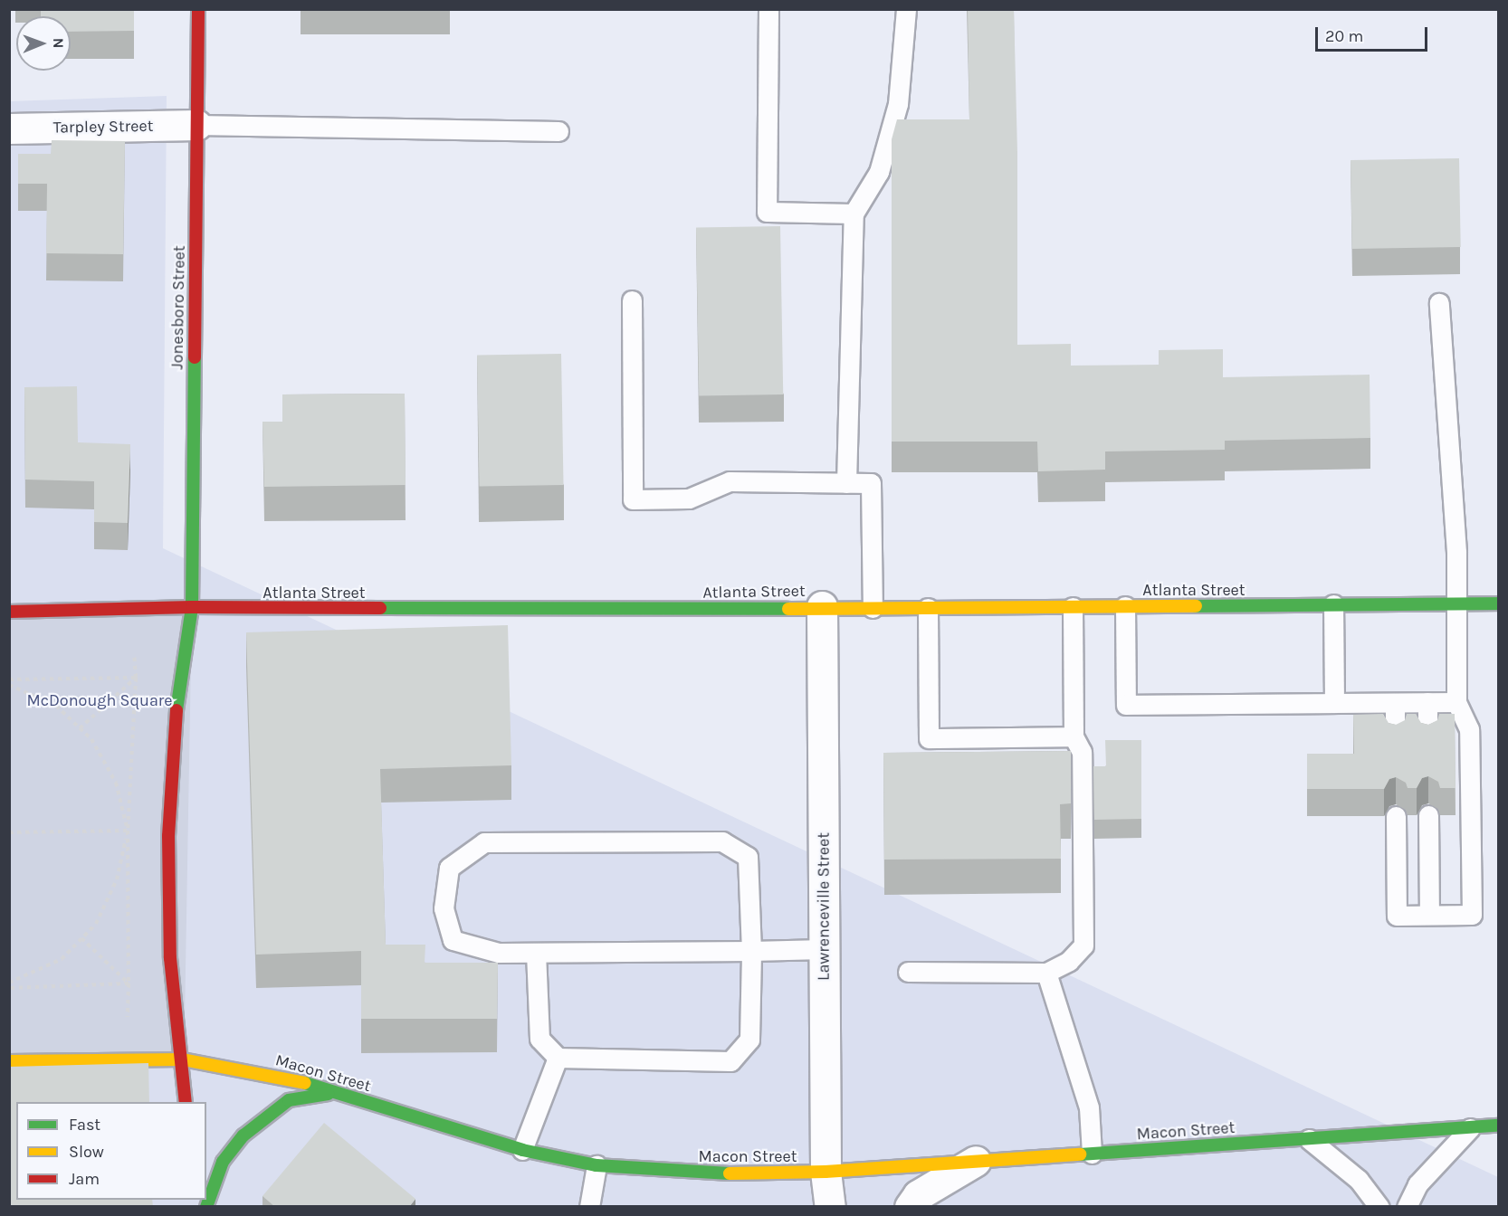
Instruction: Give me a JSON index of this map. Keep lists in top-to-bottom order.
{
  "streets": {
    "main road": ["Jonesboro Street", "Atlanta Street", "Macon Street"],
    "street": ["Tarpley Street", "Lawrenceville Street"]
  },
  "crossings": [
    ["Tarpley Street", "Jonesboro Street"],
    ["Jonesboro Street", "Atlanta Street"],
    ["Jonesboro Street", "Macon Street"],
    ["Atlanta Street", "Lawrenceville Street"],
    ["Lawrenceville Street", "Macon Street"]
  ],
  "parks": ["McDonough Square"],
  "legend": ["Fast", "Slow", "Jam"],
  "scale_bar": "20 m",
  "north": "right"
}
